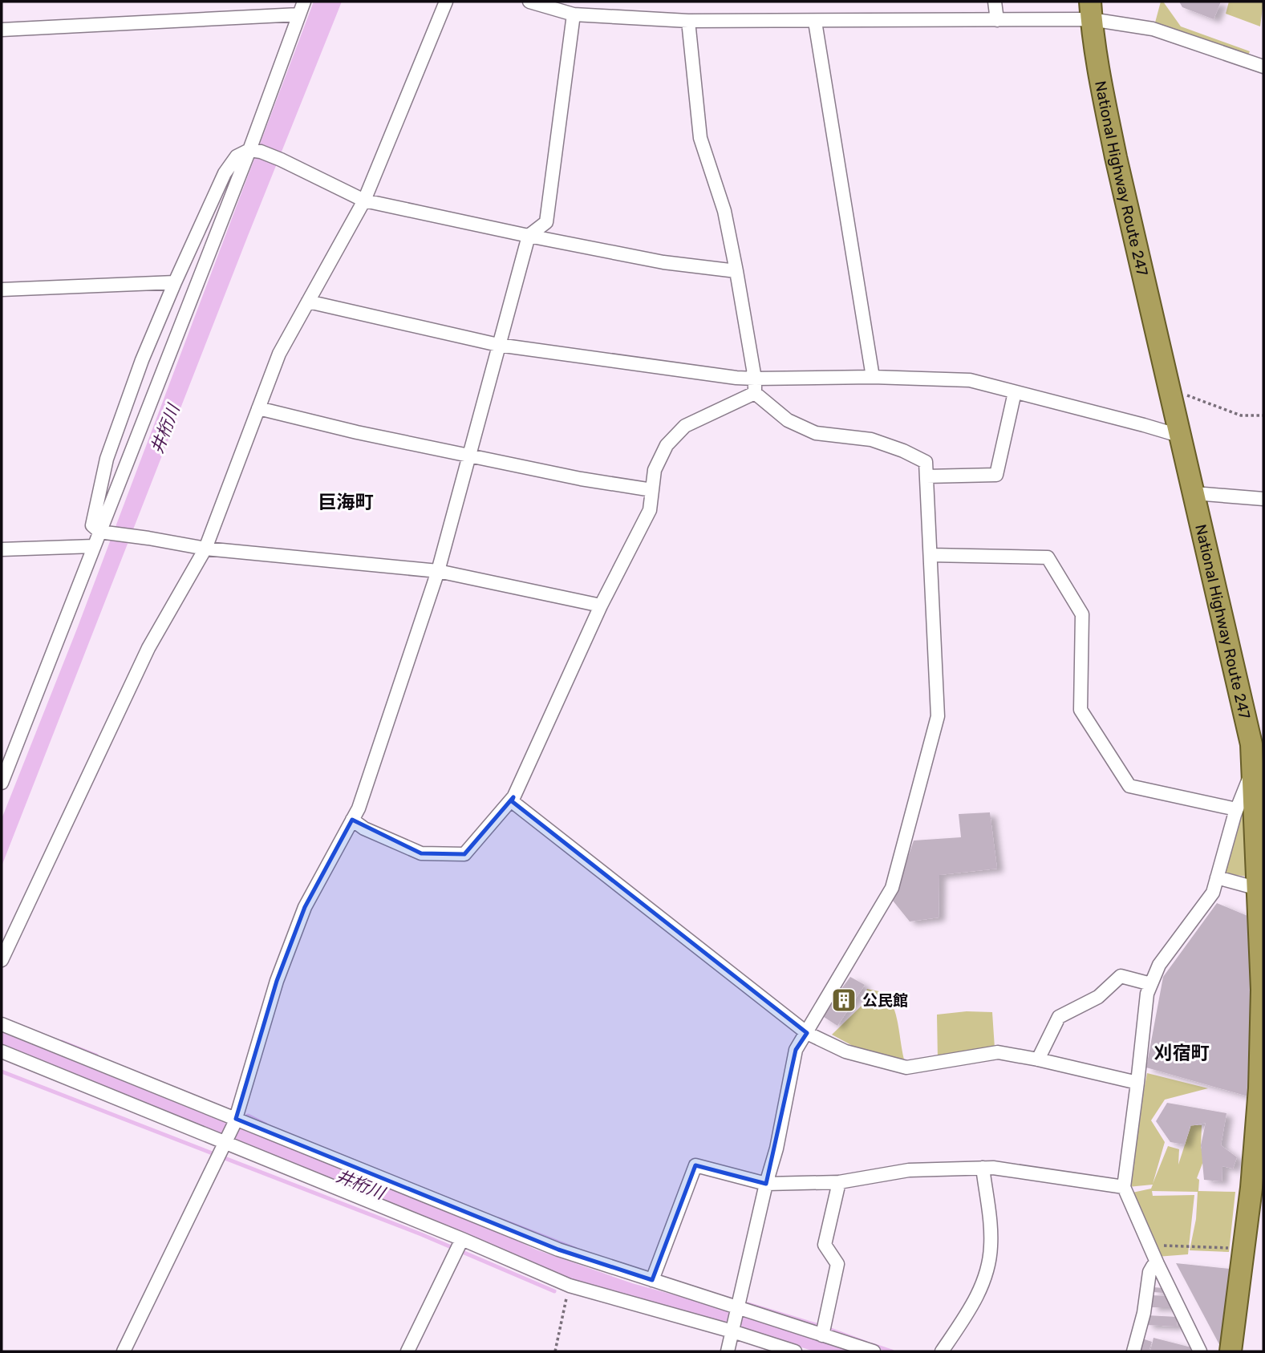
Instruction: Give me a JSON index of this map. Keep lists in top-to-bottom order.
{
  "streets": {
    "highway": ["National Highway Route 247"]
  },
  "districts": ["巨海町", "刈宿町"],
  "water": ["井桁川"],
  "places": {
    "building": ["公民館"]
  }
}
